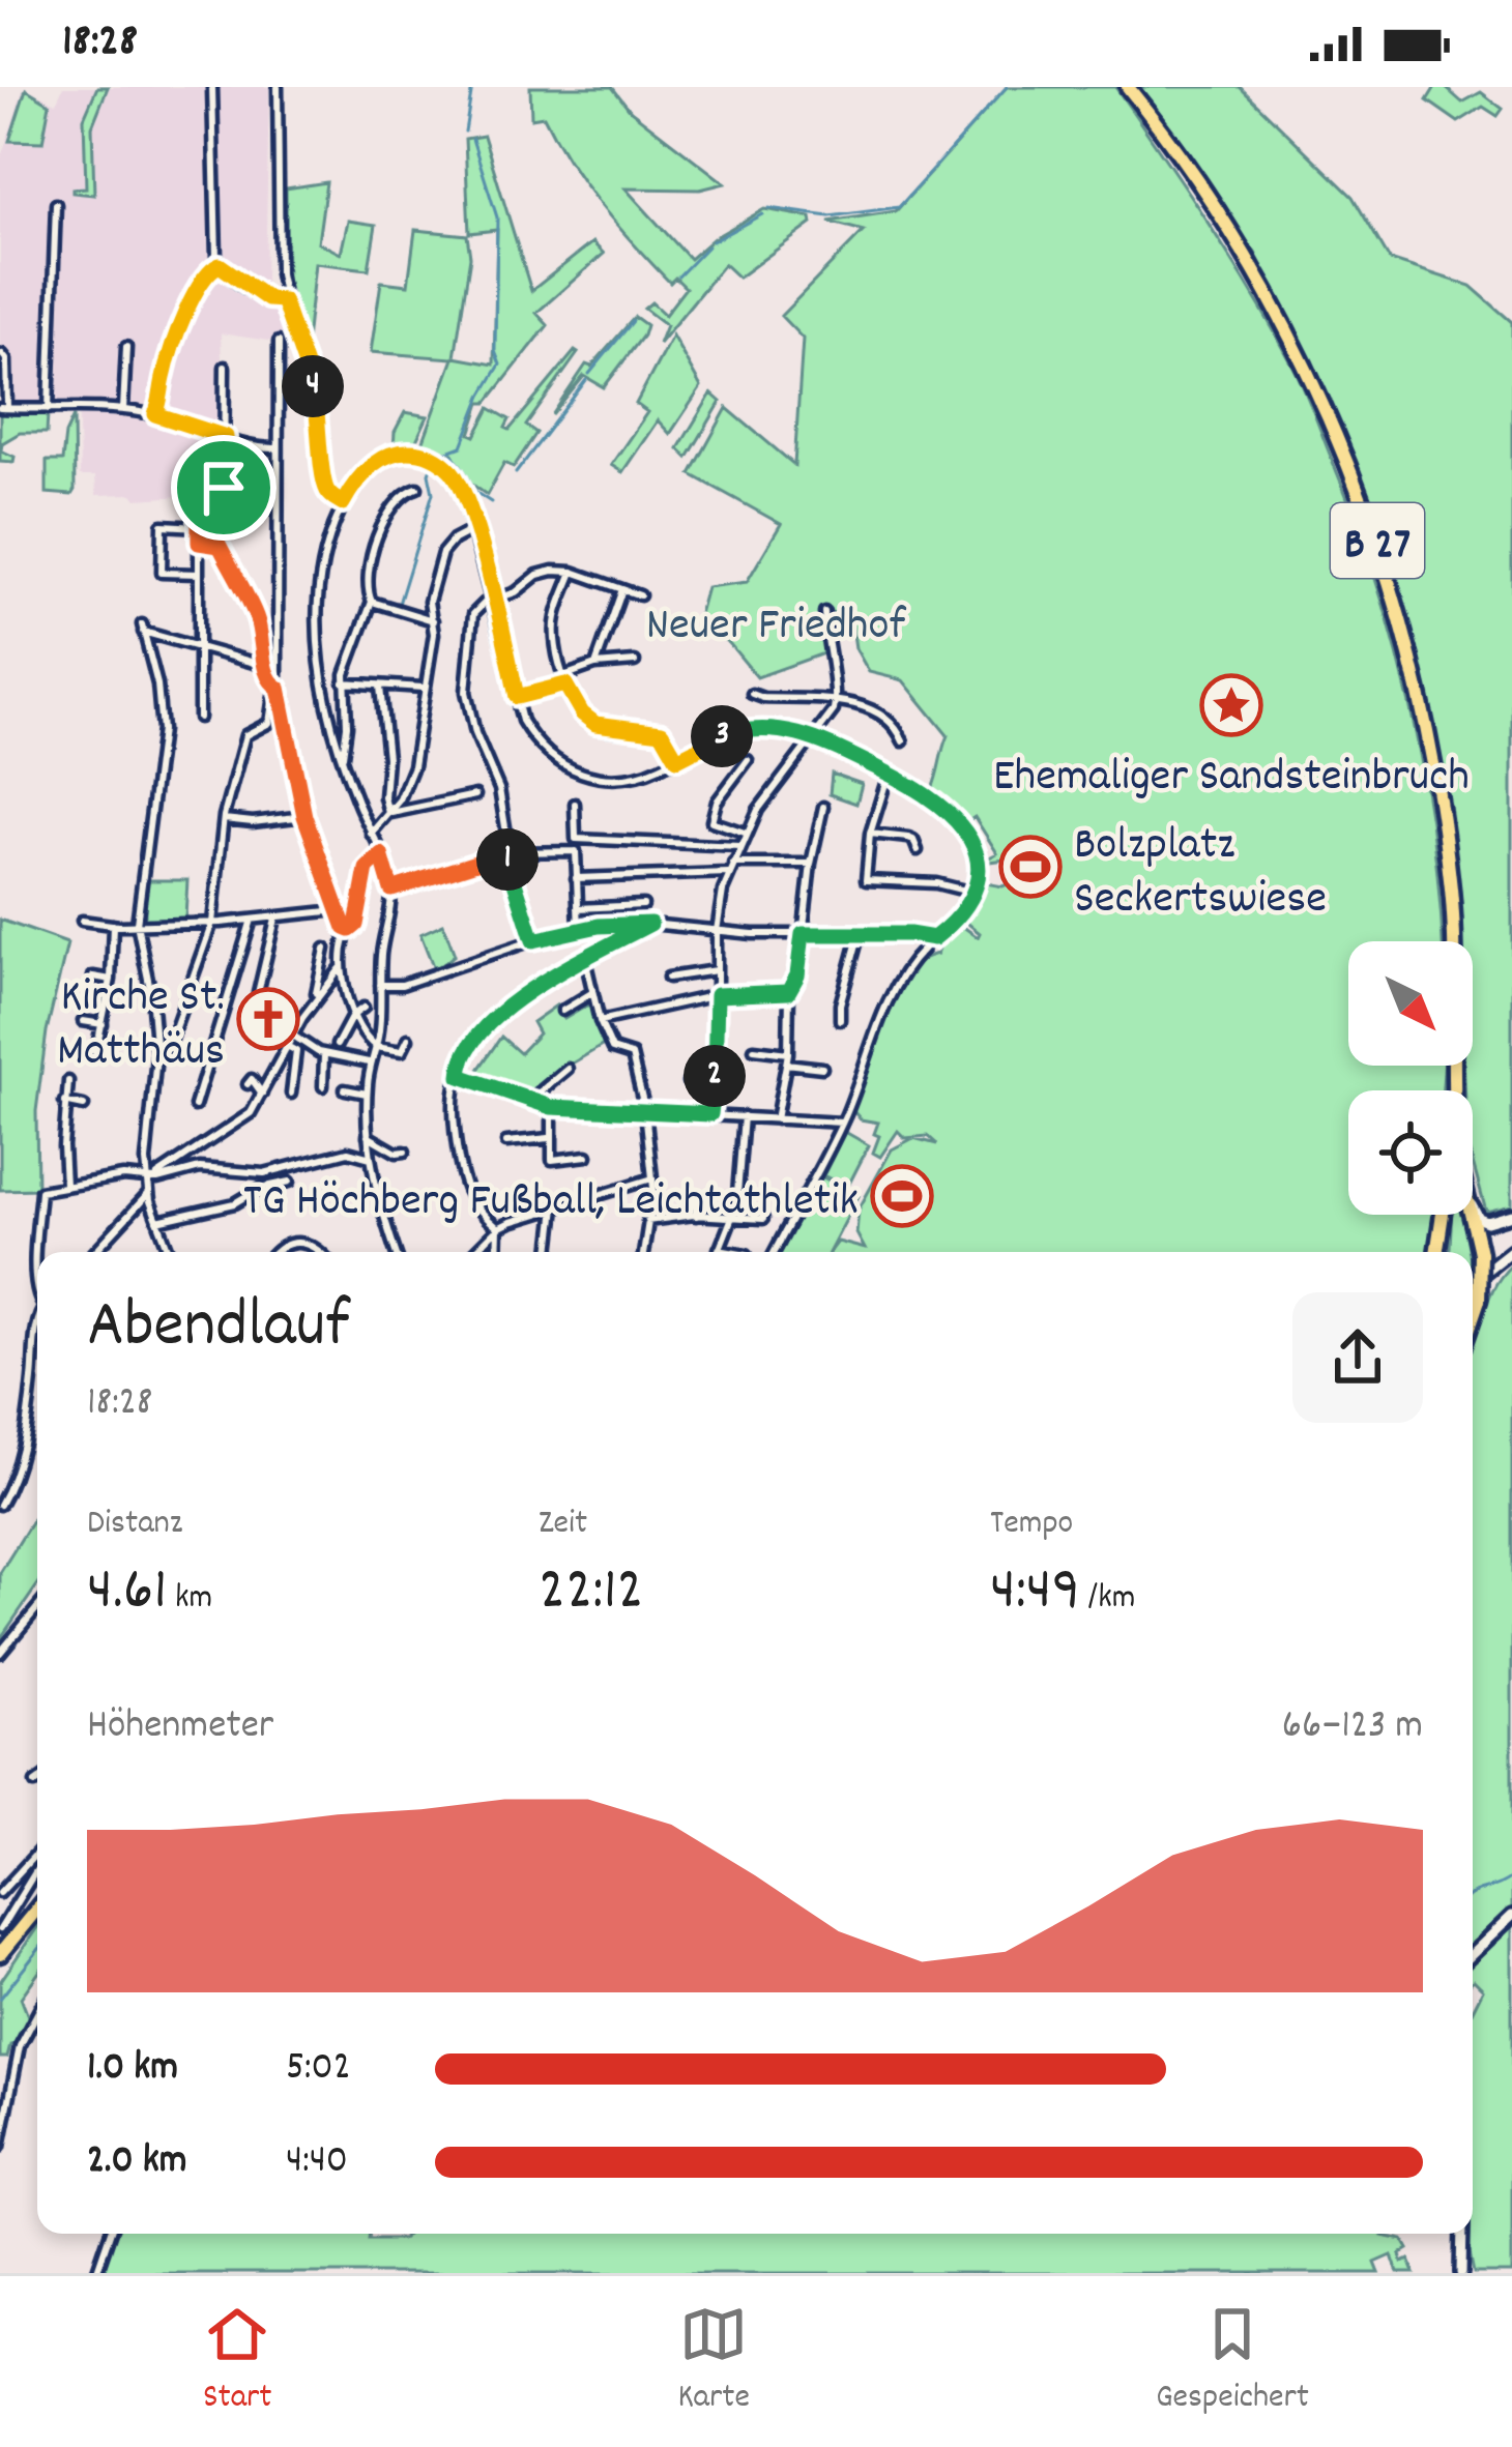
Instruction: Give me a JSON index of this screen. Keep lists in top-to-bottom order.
{
  "streets": {
    "main road": ["B 27"]
  },
  "parks": ["Neuer Friedhof"],
  "places": {
    "place": ["Ehemaliger Sandsteinbruch"],
    "sports": ["Bolzplatz Seckertswiese", "TG Höchberg Fußball, Leichtathletik"],
    "church": ["Kirche St. Matthäus"]
  },
  "north": "bottom right",
  "page": {
    "status": "18:28",
    "pins": [
      "4",
      "3",
      "1",
      "2"
    ],
    "heading": ["Abendlauf", "18:28"],
    "stats": [
      ["Distanz", "4.61 km"],
      ["Zeit", "22:12"],
      ["Tempo", "4:49 /km"]
    ],
    "chart": ["Höhenmeter", "66–123 m"],
    "list": [
      {
        "name": "1.0 km",
        "note": "5:02"
      },
      {
        "name": "2.0 km",
        "note": "4:40"
      }
    ],
    "tabs": ["Start", "Karte", "Gespeichert"]
  }
}
